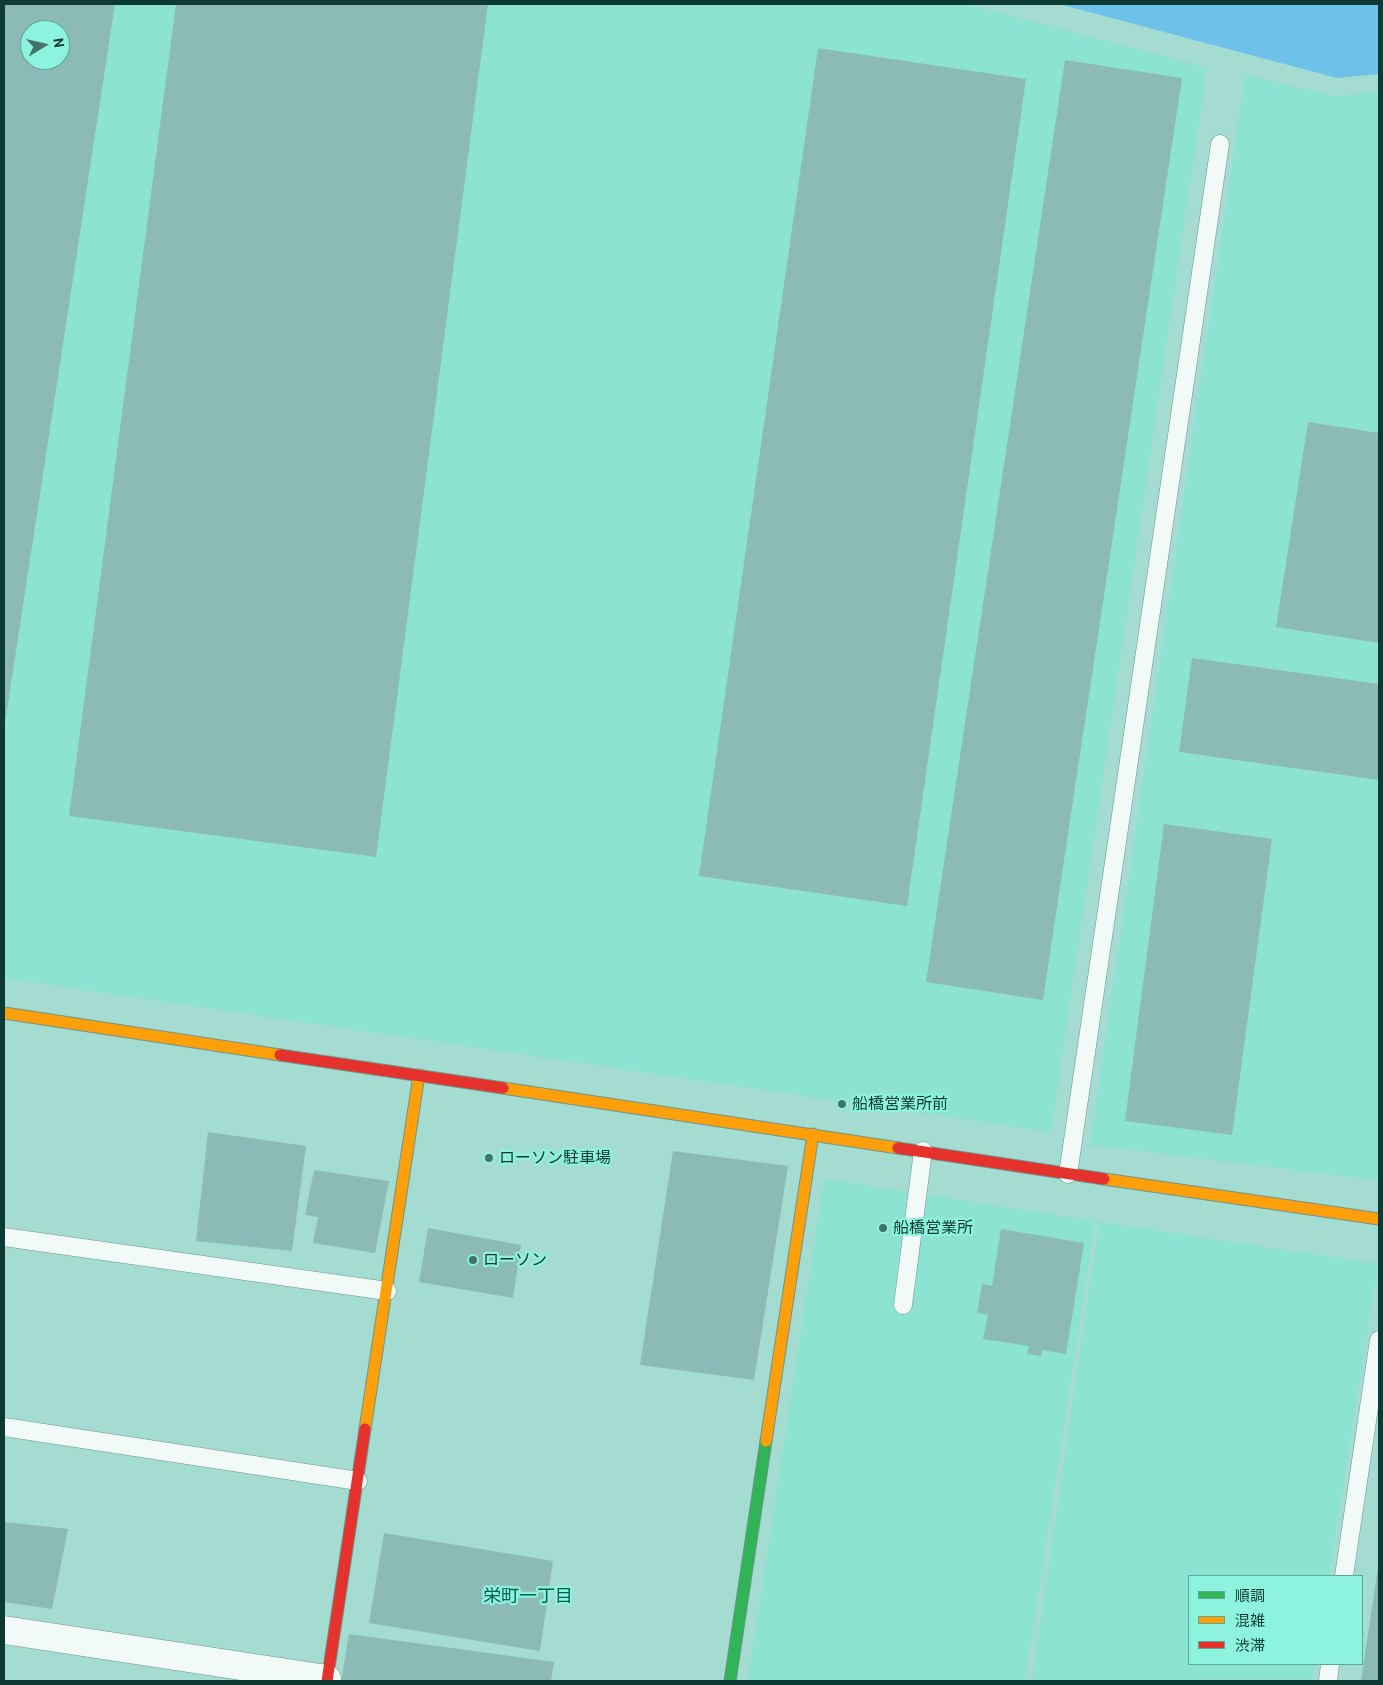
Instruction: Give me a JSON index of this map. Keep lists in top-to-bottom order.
{
  "districts": ["栄町一丁目"],
  "places": [
    "船橋営業所前",
    "ローソン駐車場",
    "船橋営業所",
    "ローソン"
  ],
  "legend": ["順調", "混雑", "渋滞"],
  "north": "right"
}
